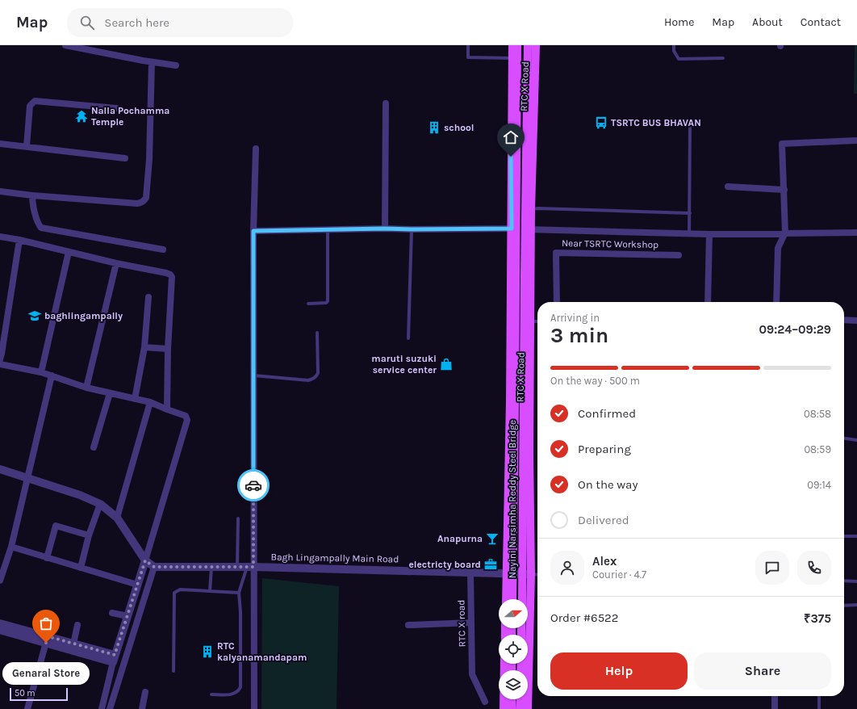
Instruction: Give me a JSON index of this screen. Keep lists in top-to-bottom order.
{
  "streets": {
    "main road": ["RTC X Road", "Nayini Narsimha Reddy Steel Bridge"],
    "street": ["Near TSRTC Workshop", "Bagh Lingampally Main Road", "RTC X road"]
  },
  "crossings": [
    ["RTC X Road", "Bagh Lingampally Main Road"],
    ["Bagh Lingampally Main Road", "RTC X road"]
  ],
  "places": {
    "temple": ["Nalla Pochamma Temple"],
    "bus stop": ["TSRTC BUS BHAVAN"],
    "building": ["school", "RTC kalyanamandapam"],
    "school or university": ["baghlingampally"],
    "shop": ["maruti suzuki service center"],
    "bar": ["Anapurna"],
    "office": ["electricty board"],
    "other": ["Genaral Store"]
  },
  "scale_bar": "50 m",
  "north": "right",
  "page": {
    "header": "Map",
    "search": "Search here",
    "nav": [
      "Home",
      "Map",
      "About",
      "Contact"
    ],
    "heading": ["3 min", "Arriving in", "09:24–09:29"],
    "panel": [
      "Alex",
      "Courier · 4.7",
      "Order #6522",
      "₹375"
    ],
    "bar": "On the way · 500 m",
    "list": [
      ["Confirmed", "08:58"],
      ["Preparing", "08:59"],
      ["On the way", "09:14"],
      "Delivered"
    ],
    "buttons": ["Help", "Share"],
    "bubble": "Genaral Store",
    "scale": "50 m"
  }
}
